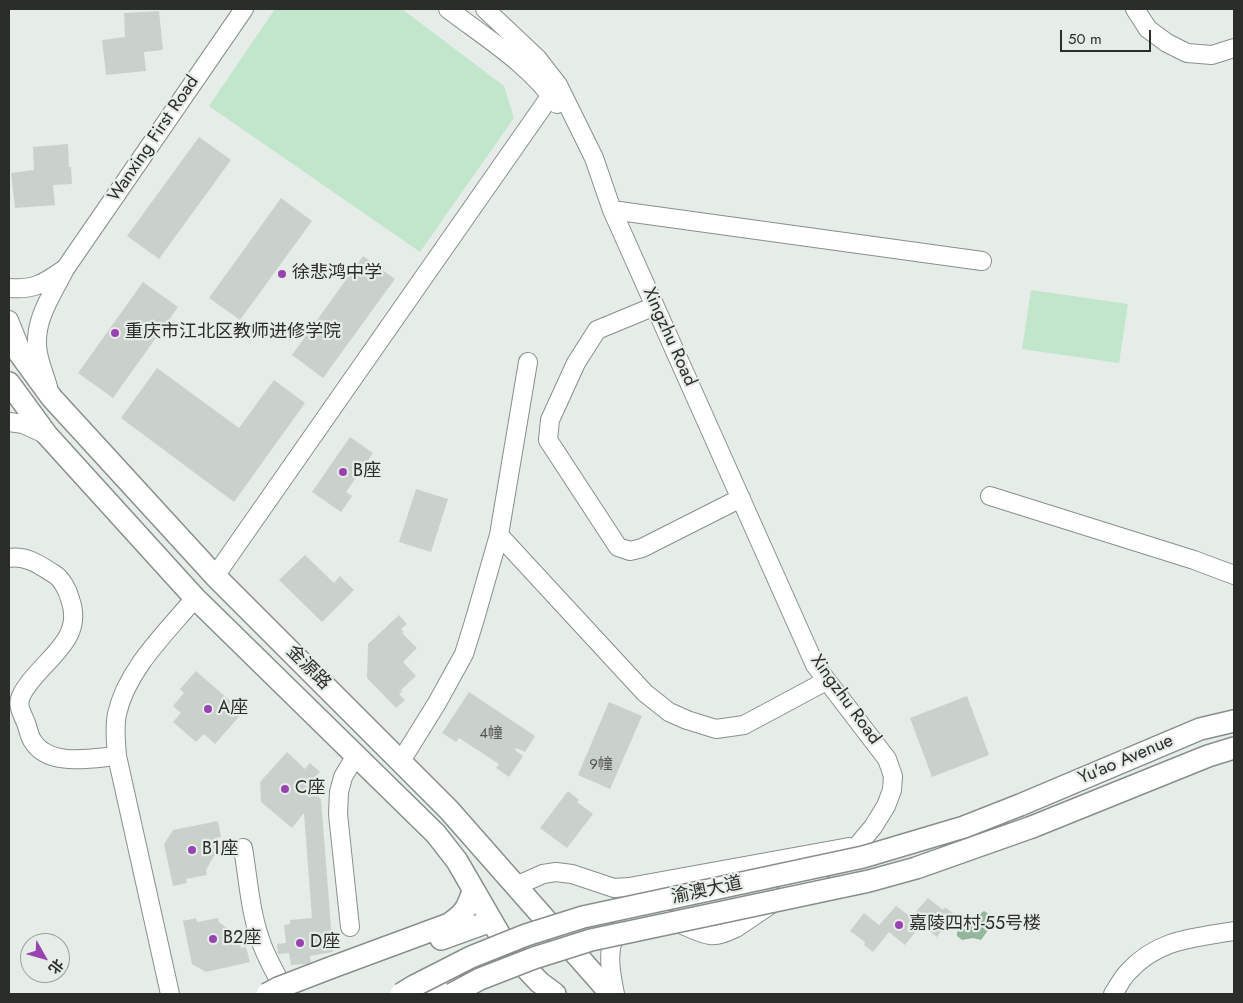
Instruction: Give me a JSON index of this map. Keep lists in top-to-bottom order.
{
  "streets": {
    "main road": ["金源路", "Yu'ao Avenue", "渝澳大道"],
    "street": ["Wanxing First Road", "Xingzhu Road"]
  },
  "crossings": [
    ["Yu'ao Avenue", "渝澳大道"]
  ],
  "places": [
    "徐悲鸿中学",
    "重庆市江北区教师进修学院",
    "B座",
    "A座",
    "C座",
    "B1座",
    "嘉陵四村-55号楼",
    "B2座",
    "D座"
  ],
  "house_numbers": ["4幢", "9幢"],
  "scale_bar": "50 m",
  "north": "bottom right"
}
